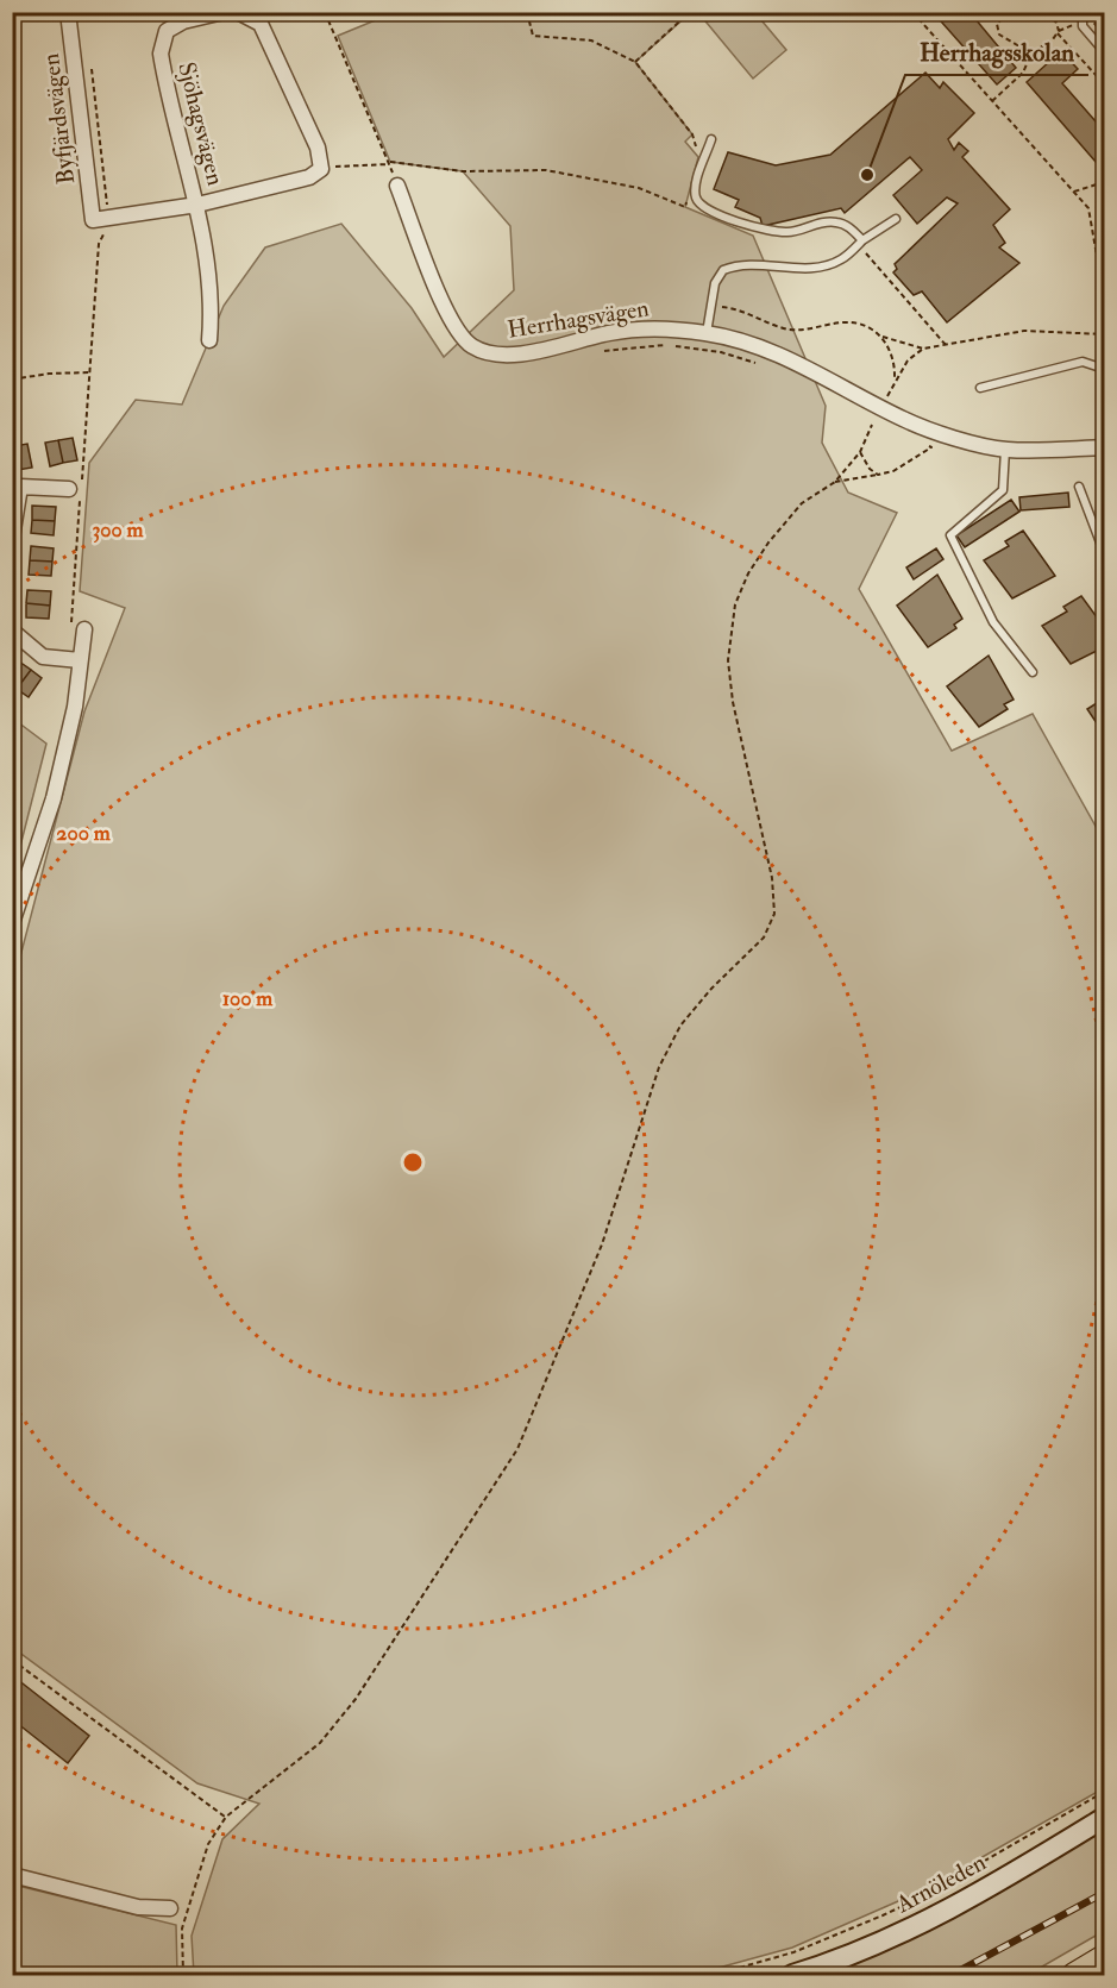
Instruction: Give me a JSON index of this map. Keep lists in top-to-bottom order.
{
  "streets": {
    "main road": ["Arnöleden"],
    "street": ["Byfjärdsvägen", "Sjöhagsvägen", "Herrhagsvägen"]
  },
  "crossings": [
    ["Byfjärdsvägen", "Sjöhagsvägen"]
  ],
  "places": ["Herrhagsskolan"],
  "rings": ["300 m", "200 m", "100 m"]
}
